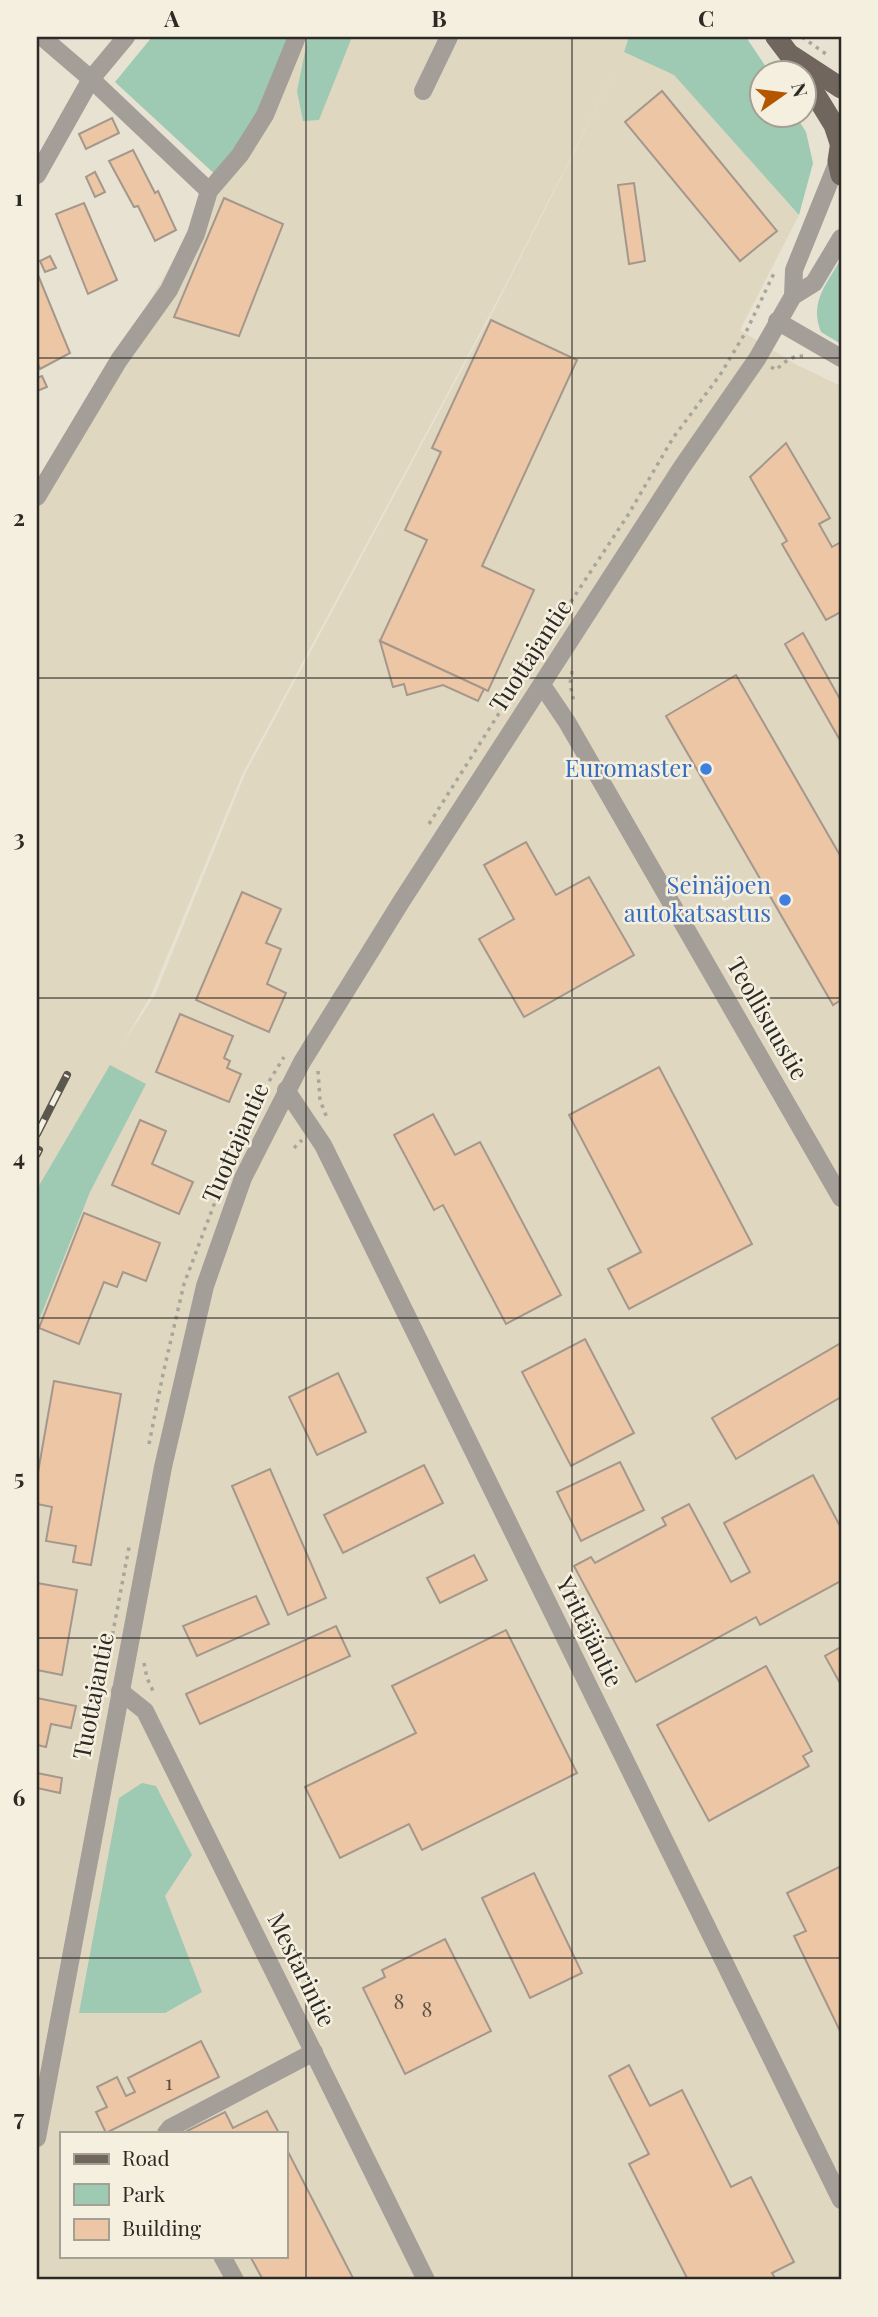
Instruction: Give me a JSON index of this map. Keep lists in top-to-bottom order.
{
  "streets": {
    "street": [
      "Tuottajantie",
      "Teollisuustie",
      "Yrittäjäntie",
      "Mestarintie"
    ]
  },
  "crossings": [
    ["Tuottajantie", "Teollisuustie"],
    ["Tuottajantie", "Yrittäjäntie"],
    ["Tuottajantie", "Mestarintie"]
  ],
  "places": ["Euromaster", "Seinäjoen autokatsastus"],
  "house_numbers": ["8", "8", "1"],
  "legend": ["Road", "Park", "Building"],
  "north": "right",
  "grid": {
    "columns": ["A", "B", "C"],
    "rows": [
      "1",
      "2",
      "3",
      "4",
      "5",
      "6",
      "7"
    ]
  }
}
